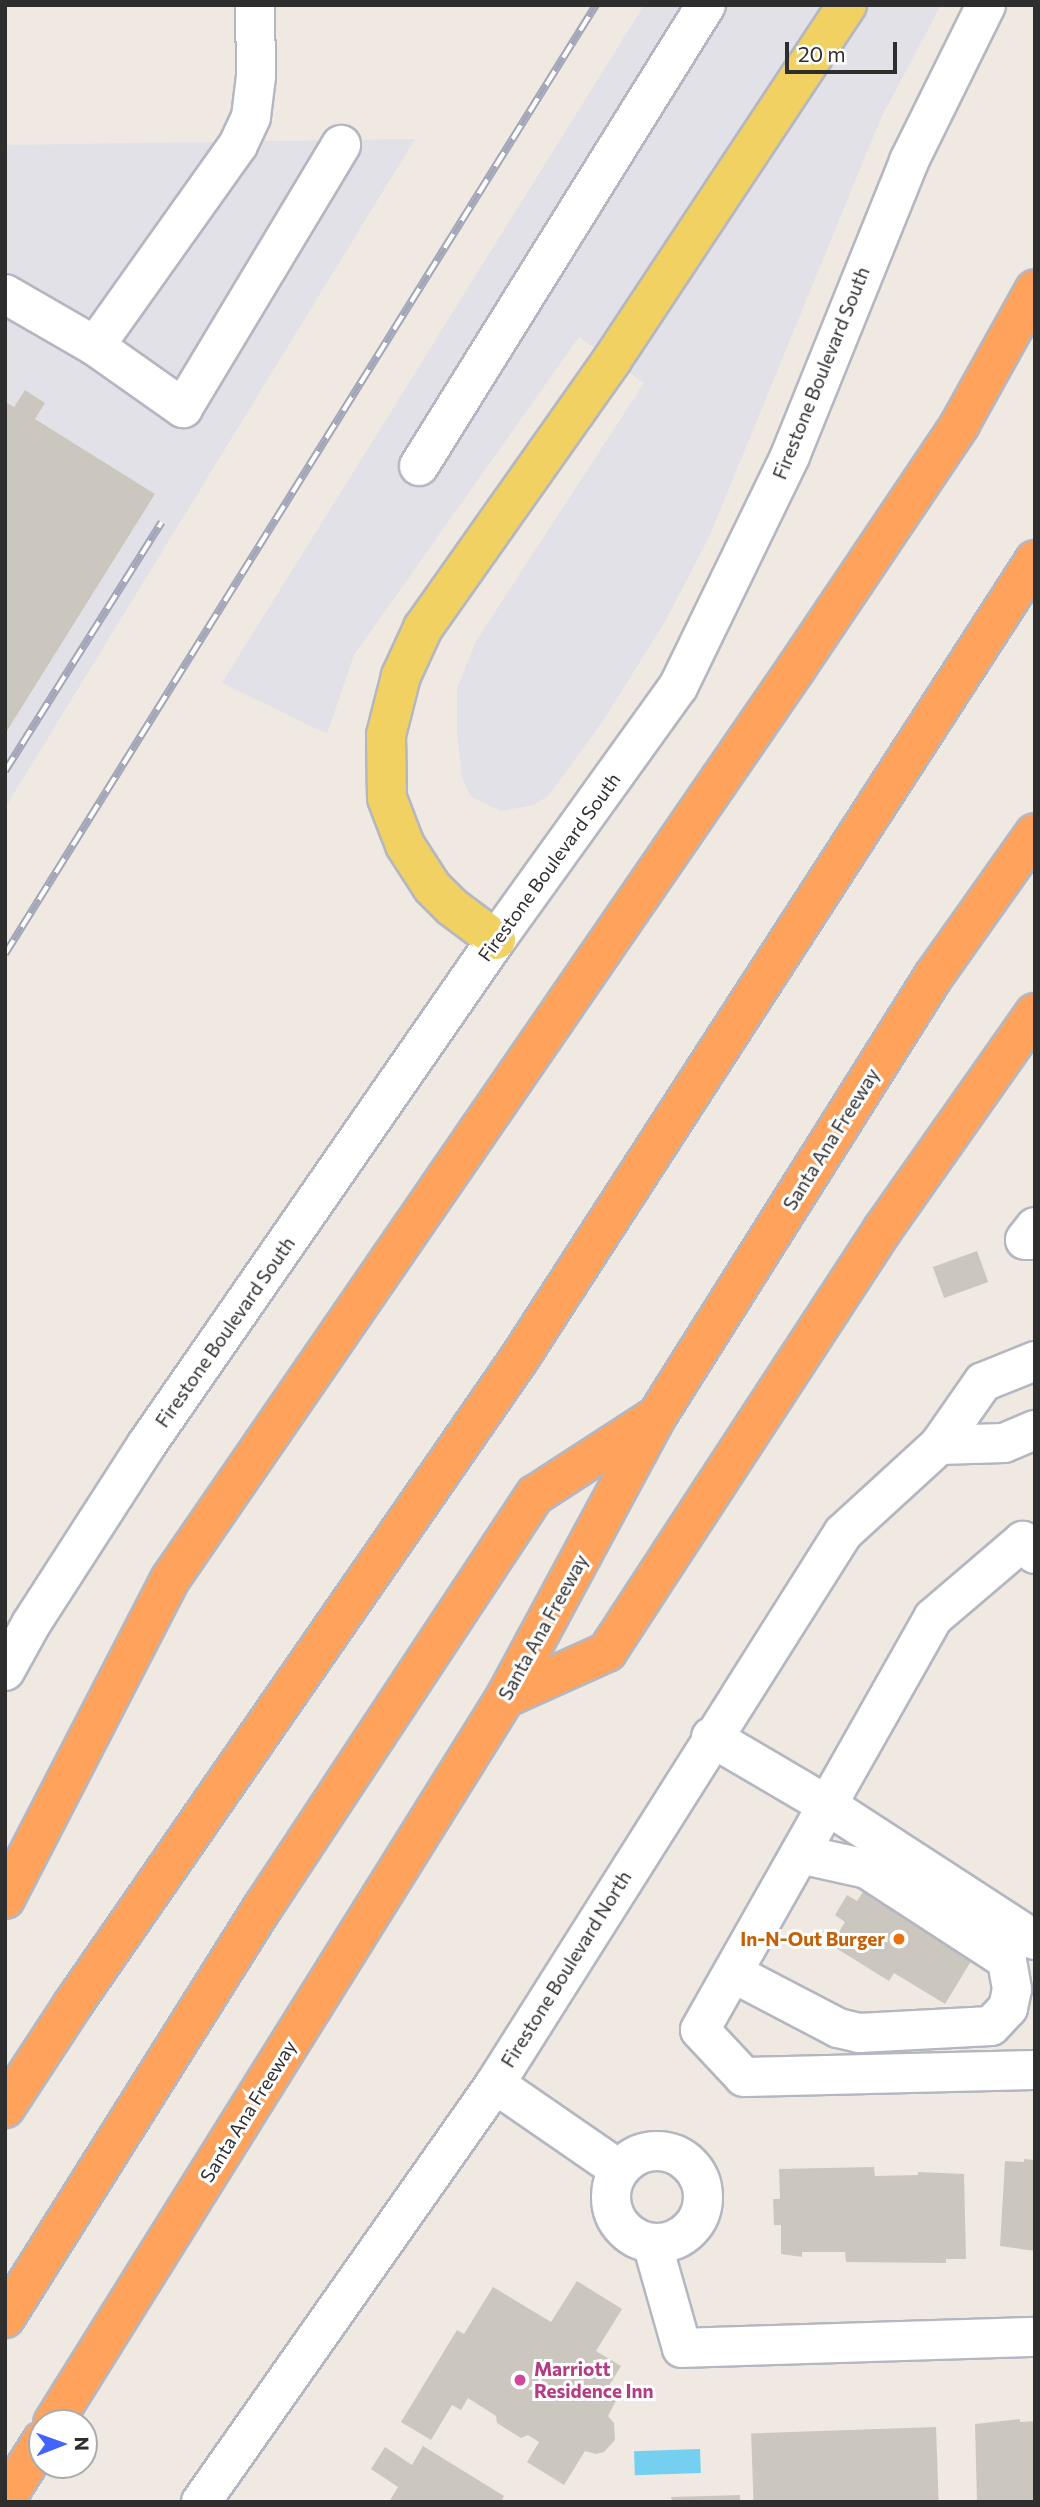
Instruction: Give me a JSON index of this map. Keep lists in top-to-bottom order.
{
  "streets": {
    "highway": ["Santa Ana Freeway"],
    "street": ["Firestone Boulevard South", "Firestone Boulevard North"]
  },
  "places": ["In-N-Out Burger", "Marriott Residence Inn"],
  "scale_bar": "20 m",
  "north": "right"
}
